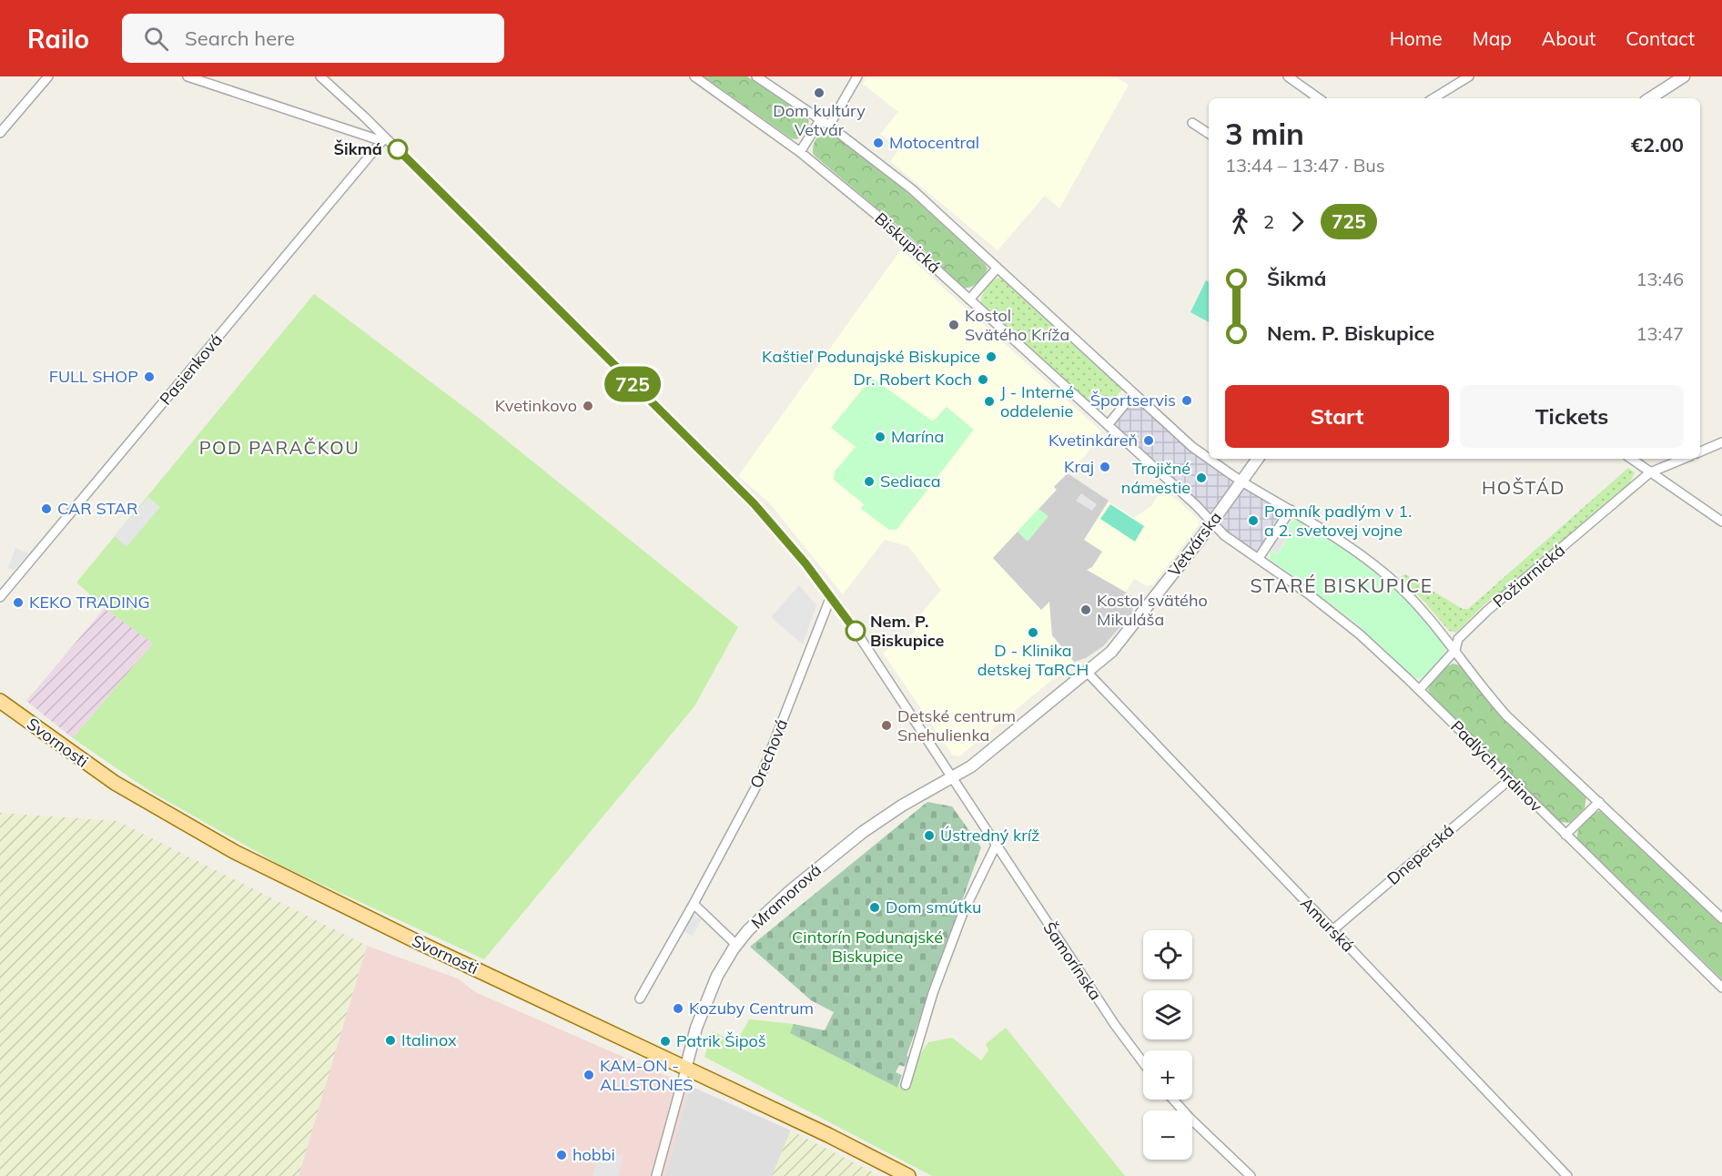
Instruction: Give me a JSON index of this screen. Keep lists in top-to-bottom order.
{
  "streets": {
    "main road": ["Svornosti"],
    "street": [
      "Biskupická",
      "Pasienková",
      "Vetvárska",
      "Požiarnická",
      "Orechová",
      "Padlých hrdinov",
      "Dneperská",
      "Mramorová",
      "Amurská",
      "Šamorínska"
    ]
  },
  "crossings": [
    ["Pasienková", "Šamorínska"],
    ["Vetvárska", "Mramorová"],
    ["Vetvárska", "Amurská"],
    ["Vetvárska", "Šamorínska"],
    ["Požiarnická", "Padlých hrdinov"],
    ["Svornosti", "Mramorová"],
    ["Orechová", "Šamorínska"],
    ["Padlých hrdinov", "Dneperská"],
    ["Dneperská", "Amurská"],
    ["Mramorová", "Šamorínska"]
  ],
  "districts": ["POD PARAČKOU", "HOŠTÁD", "STARÉ BISKUPICE"],
  "parks": ["Cintorín Podunajské Biskupice"],
  "places": [
    "Dom kultúry Vetvár",
    "Motocentral",
    "Šikmá",
    "Kostol Svätého Kríža",
    "Kaštieľ Podunajské Biskupice",
    "FULL SHOP",
    "Dr. Robert Koch",
    "Športservis",
    "J - Interné oddelenie",
    "Kvetinkovo",
    "Marína",
    "Kvetinkáreň",
    "Kraj",
    "Trojičné námestie",
    "Sediaca",
    "CAR STAR",
    "Pomník padlým v 1. a 2. svetovej vojne",
    "KEKO TRADING",
    "Kostol svätého Mikuláša",
    "Nem. P. Biskupice",
    "D - Klinika detskej TaRCH",
    "Detské centrum Snehulienka",
    "Ústredný kríž",
    "Dom smútku",
    "Kozuby Centrum",
    "Italinox",
    "Patrik Šipoš",
    "KAM-ON - ALLSTONES",
    "hobbi"
  ],
  "lines": ["bus line 725"],
  "page": {
    "header": "Railo",
    "search": "Search here",
    "nav": [
      "Home",
      "Map",
      "About",
      "Contact"
    ],
    "on_map": "725",
    "heading": ["3 min", "13:44 – 13:47 · Bus", "€2.00"],
    "legs": ["2", "725"],
    "list": [
      {
        "name": "Šikmá",
        "value": "13:46"
      },
      {
        "name": "Nem. P. Biskupice",
        "value": "13:47"
      }
    ],
    "buttons": ["Start", "Tickets"],
    "map_buttons": ["+", "−"]
  }
}
